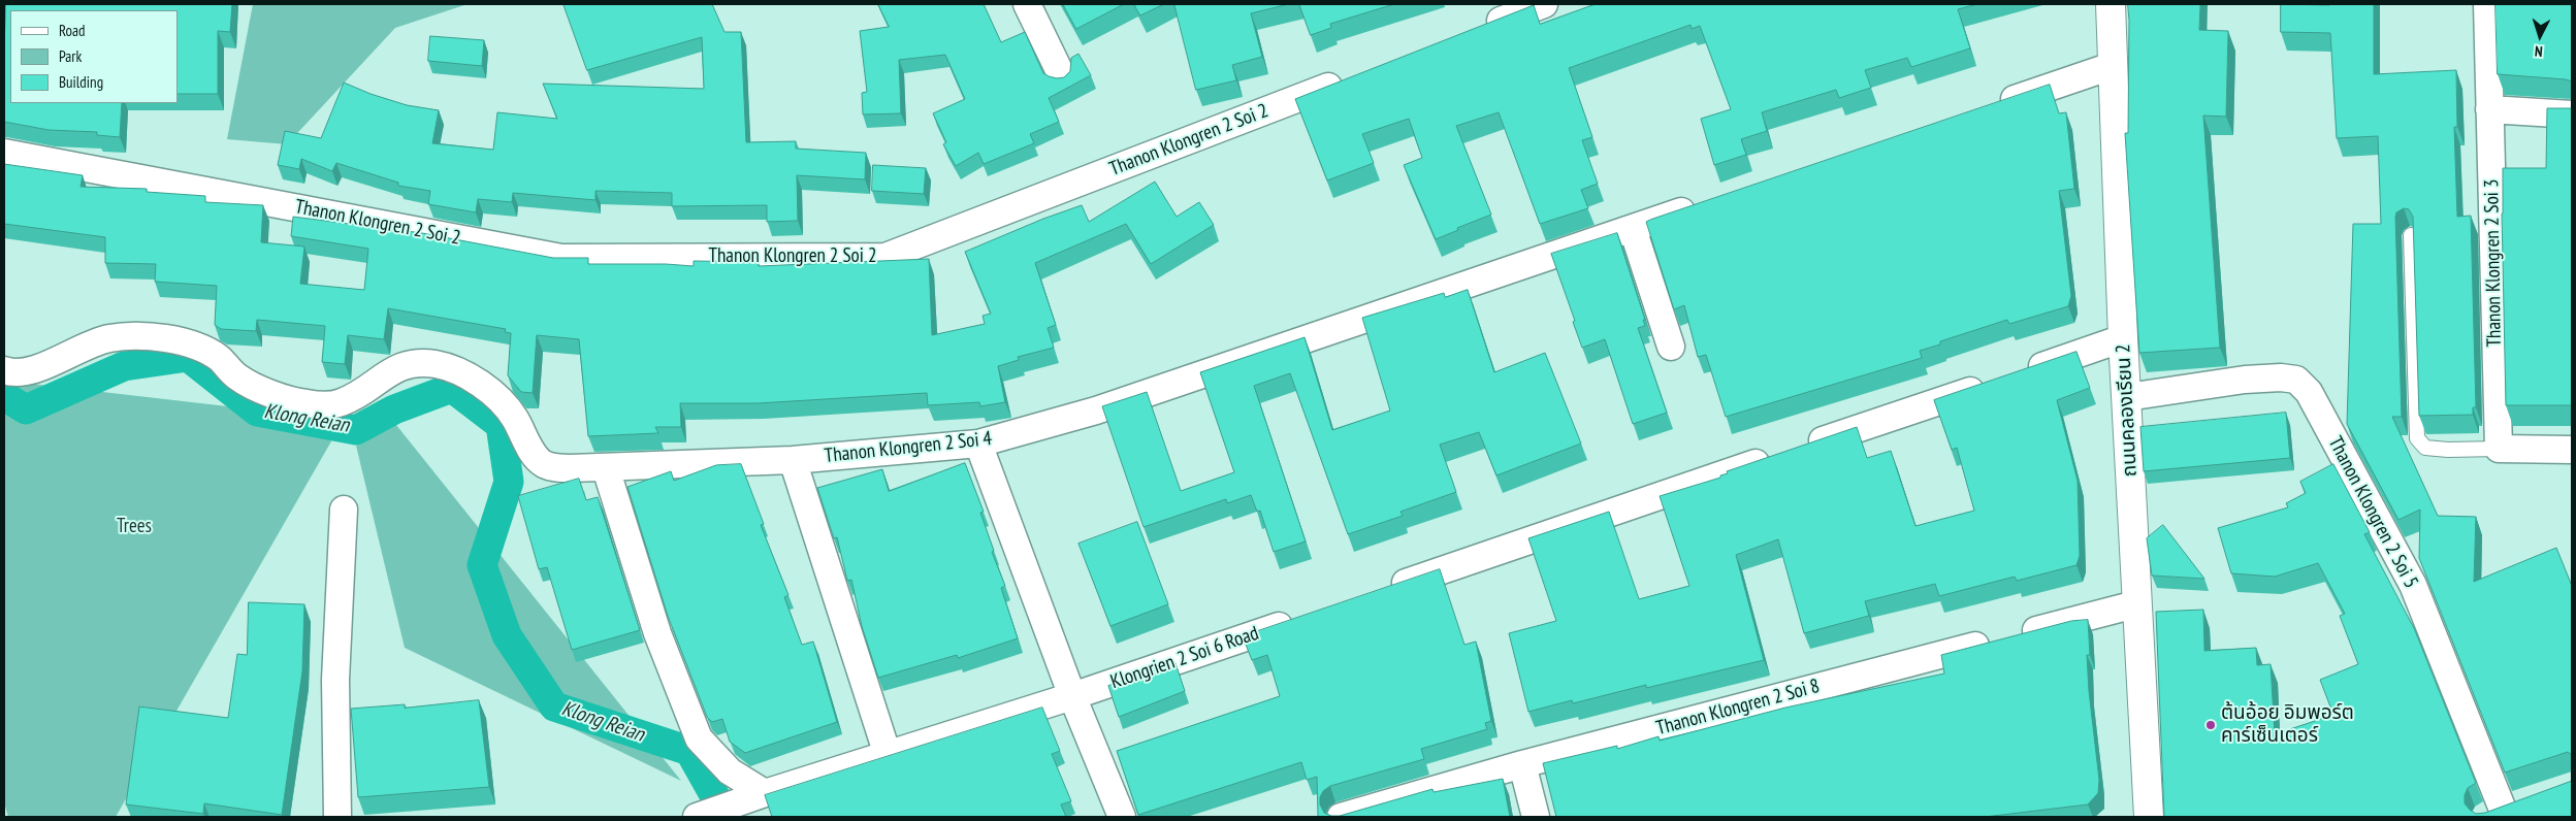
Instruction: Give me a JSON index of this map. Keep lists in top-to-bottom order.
{
  "streets": {
    "street": [
      "Thanon Klongren 2 Soi 2",
      "Thanon Klongren 2 Soi 3",
      "ถนนคลองเรียน 2",
      "Thanon Klongren 2 Soi 4",
      "Thanon Klongren 2 Soi 5",
      "Klongrien 2 Soi 6 Road",
      "Thanon Klongren 2 Soi 8"
    ]
  },
  "crossings": [
    ["ถนนคลองเรียน 2", "Thanon Klongren 2 Soi 5"],
    ["ถนนคลองเรียน 2", "Thanon Klongren 2 Soi 8"]
  ],
  "water": ["Klong Reian"],
  "parks": ["Trees"],
  "places": ["ต้นอ้อย อิมพอร์ต คาร์เซ็นเตอร์"],
  "legend": ["Road", "Park", "Building"],
  "north": "bottom"
}
